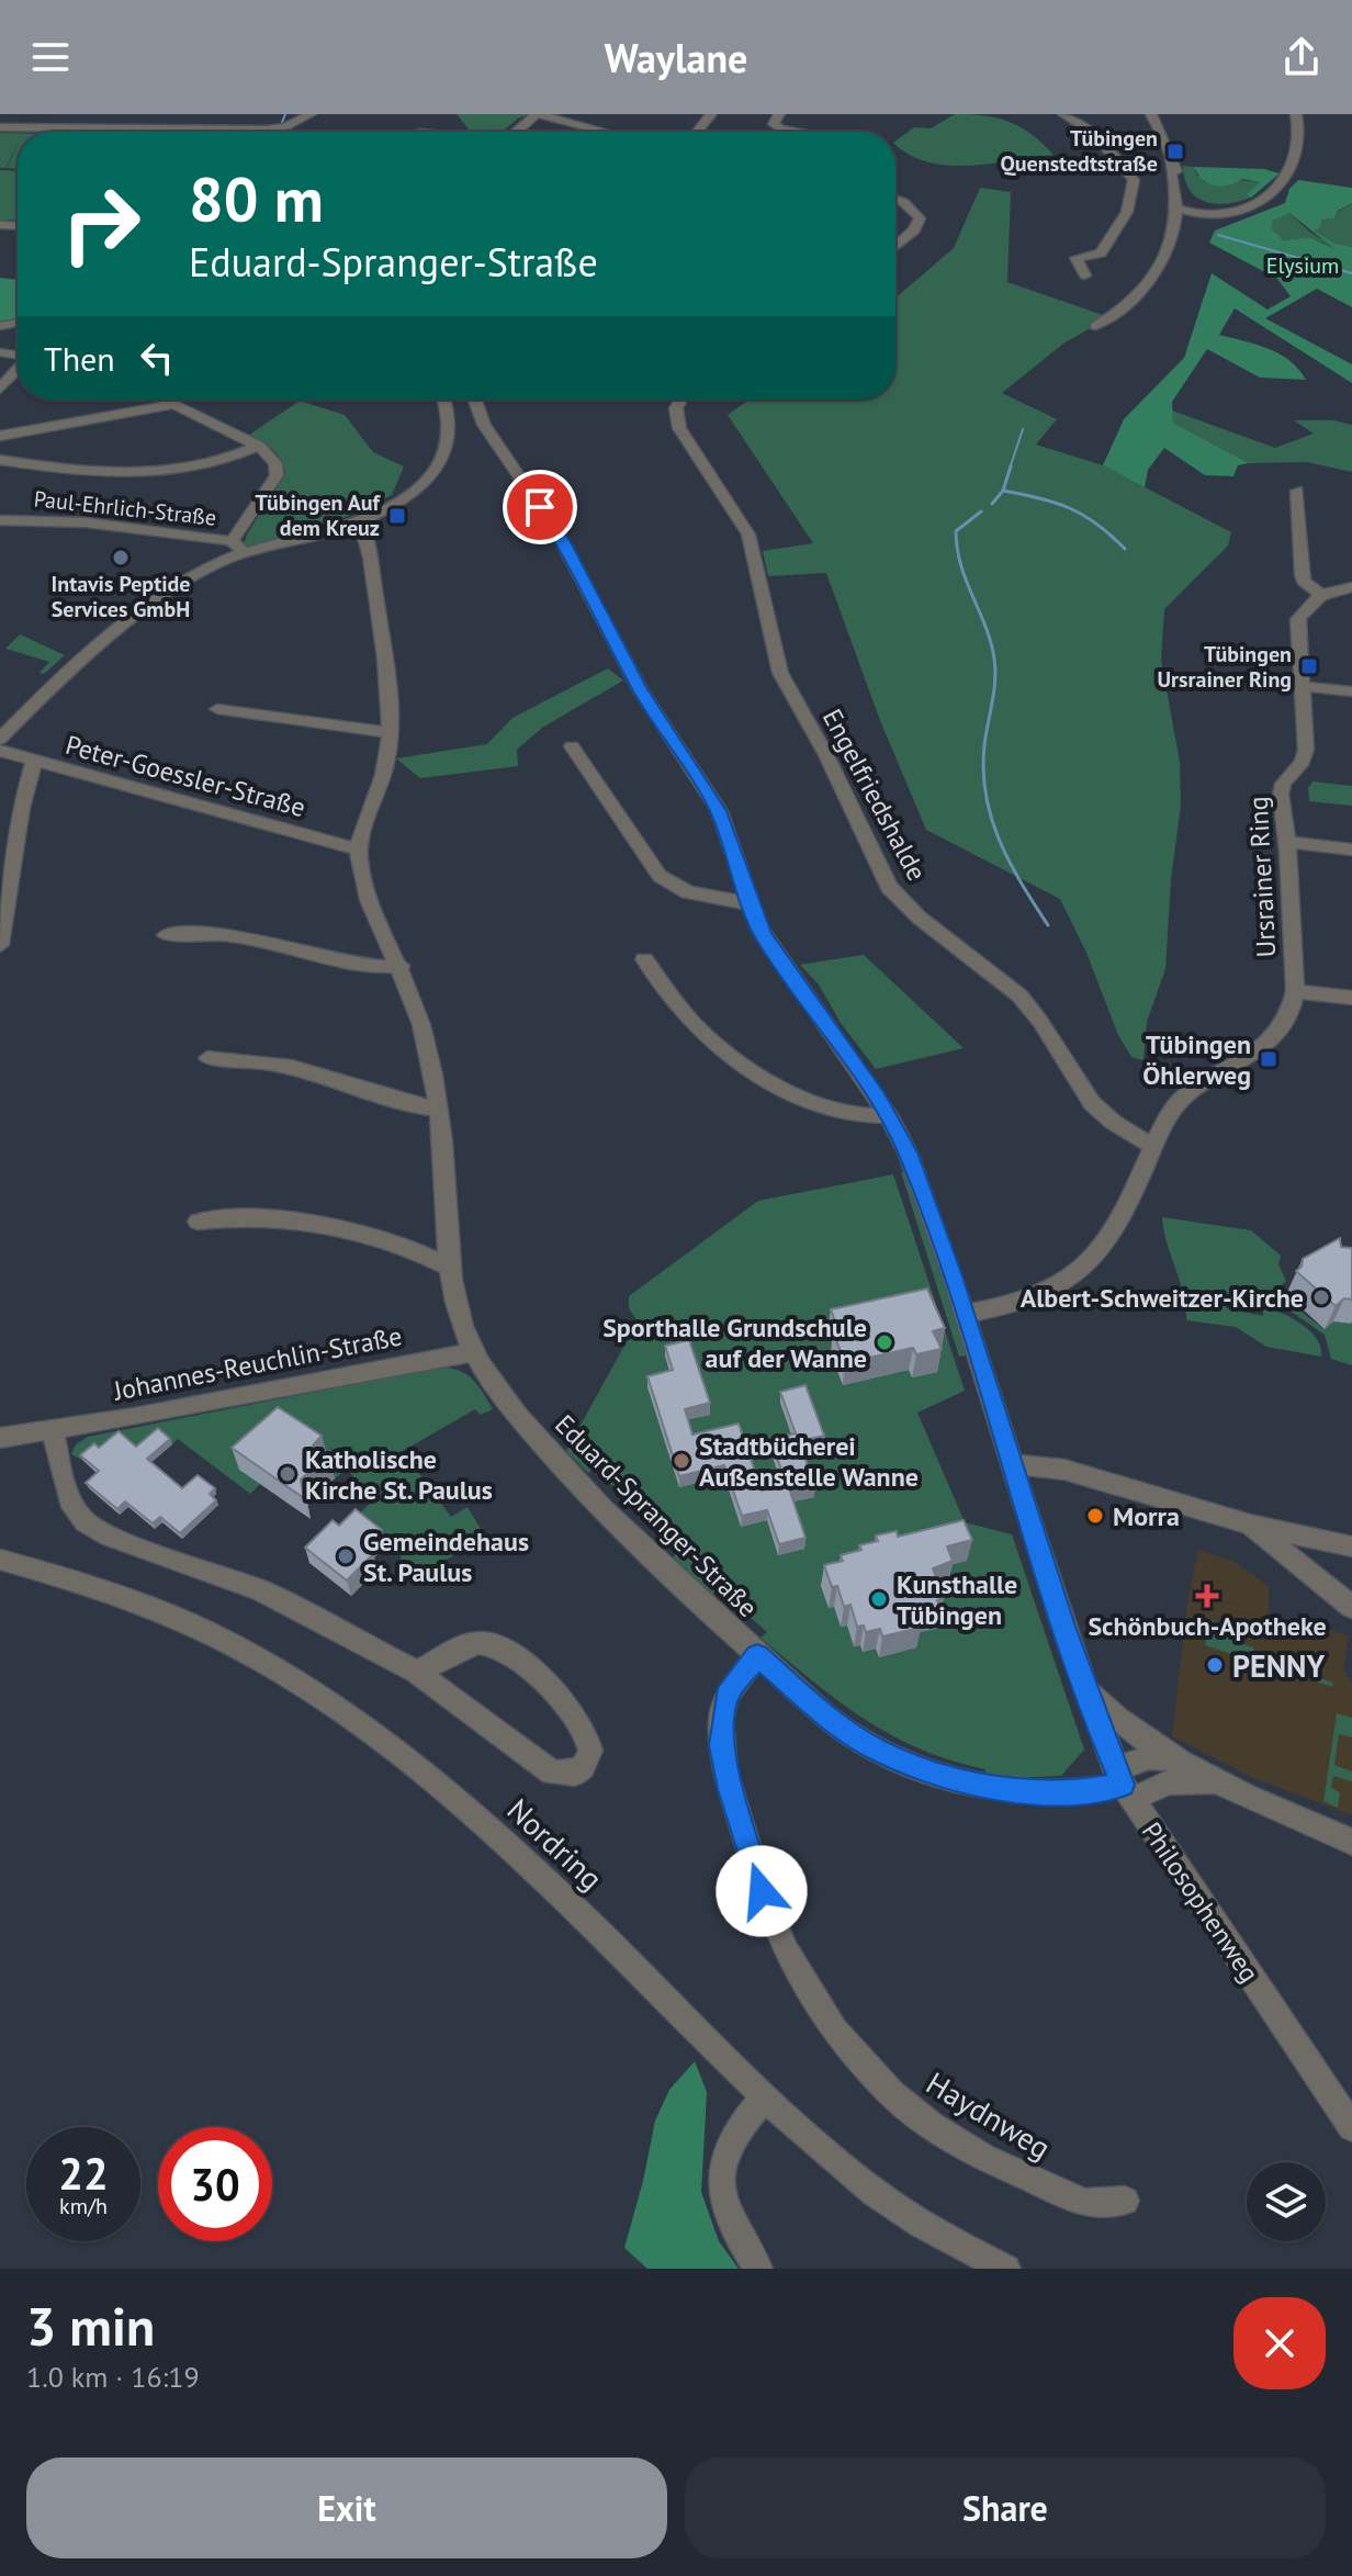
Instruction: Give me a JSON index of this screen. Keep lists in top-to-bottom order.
{
  "streets": {
    "street": [
      "Paul-Ehrlich-Straße",
      "Peter-Goessler-Straße",
      "Engelfriedshalde",
      "Ursrainer Ring",
      "Johannes-Reuchlin-Straße",
      "Eduard-Spranger-Straße",
      "Nordring",
      "Philosophenweg",
      "Haydnweg"
    ]
  },
  "crossings": [
    ["Peter-Goessler-Straße", "Eduard-Spranger-Straße"],
    ["Johannes-Reuchlin-Straße", "Eduard-Spranger-Straße"],
    ["Eduard-Spranger-Straße", "Philosophenweg"],
    ["Eduard-Spranger-Straße", "Haydnweg"]
  ],
  "parks": ["Elysium"],
  "places": {
    "transit": [
      "Tübingen Quenstedtstraße",
      "Tübingen Auf dem Kreuz",
      "Tübingen Ursrainer Ring",
      "Tübingen Öhlerweg"
    ],
    "other": [
      "Intavis Peptide Services GmbH",
      "Albert-Schweitzer-Kirche",
      "Sporthalle Grundschule auf der Wanne",
      "Stadtbücherei Außenstelle Wanne",
      "Katholische Kirche St. Paulus",
      "Morra",
      "Gemeindehaus St. Paulus",
      "Kunsthalle Tübingen",
      "PENNY"
    ],
    "health": ["Schönbuch-Apotheke"]
  },
  "page": {
    "header": "Waylane",
    "turn": ["80 m", "Eduard-Spranger-Straße"],
    "then": "Then",
    "speed": "22 km/h",
    "limit": "30",
    "heading": ["3 min", "1.0 km · 16:19"],
    "buttons": ["Exit", "Share"]
  }
}
